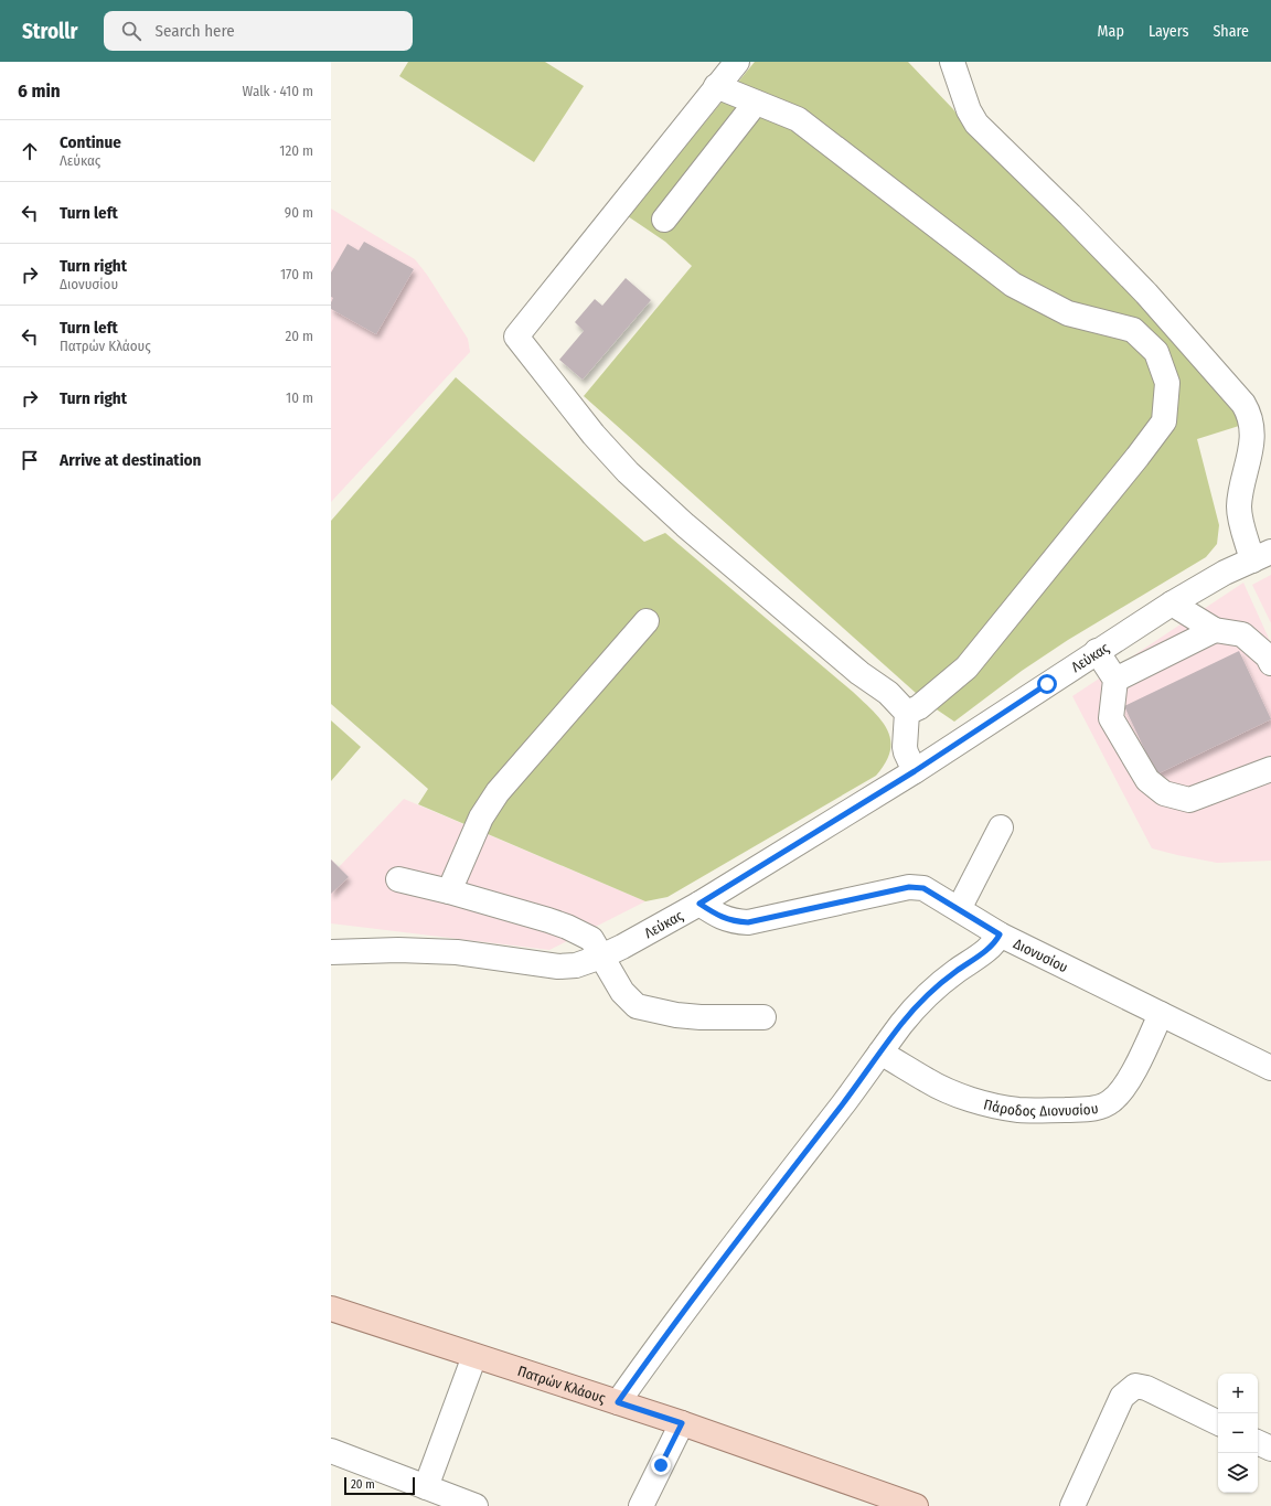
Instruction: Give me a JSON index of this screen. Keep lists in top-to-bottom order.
{
  "streets": {
    "main road": ["Πατρών Κλάους"],
    "street": ["Λεύκας", "Διονυσίου", "Πάροδος Διονυσίου"]
  },
  "crossings": [
    ["Διονυσίου", "Πάροδος Διονυσίου"],
    ["Διονυσίου", "Πατρών Κλάους"]
  ],
  "scale_bar": "20 m",
  "page": {
    "header": "Strollr",
    "search": "Search here",
    "nav": ["Map", "Layers", "Share"],
    "heading": ["6 min", "Walk · 410 m"],
    "list": [
      ["Continue", "Λεύκας", "120 m"],
      ["Turn left", "90 m"],
      ["Turn right", "Διονυσίου", "170 m"],
      ["Turn left", "Πατρών Κλάους", "20 m"],
      ["Turn right", "10 m"],
      "Arrive at destination"
    ],
    "map_buttons": ["+", "−"],
    "scale": "20 m"
  }
}
